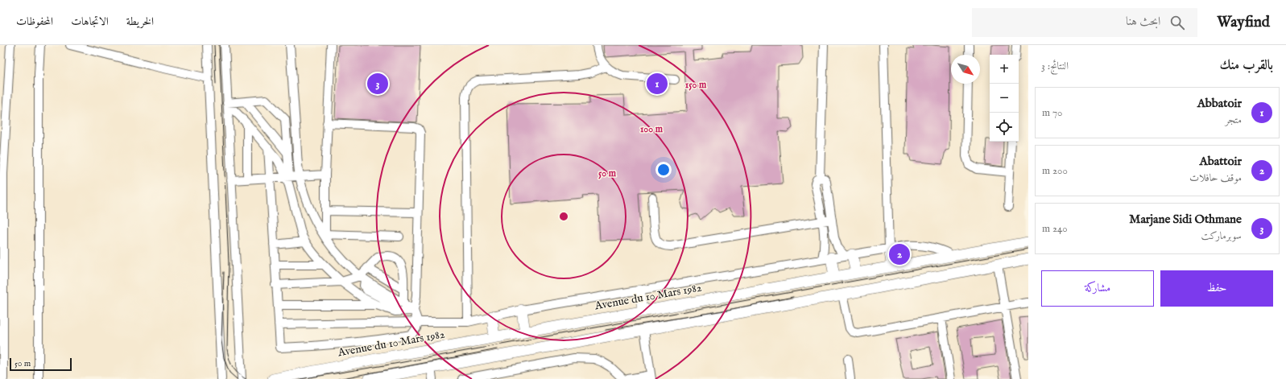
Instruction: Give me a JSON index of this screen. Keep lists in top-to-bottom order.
{
  "streets": {
    "main road": ["Avenue du 10 Mars 1982"]
  },
  "scale_bar": "50 m",
  "north": "bottom right",
  "page": {
    "header": "Wayfind",
    "search": "ابحث هنا",
    "nav": ["الخريطة", "الاتجاهات", "المحفوظات"],
    "heading": ["بالقرب منك", "النتائج: 3"],
    "map_buttons": ["+", "−"],
    "pins": ["1", "3", "2"],
    "list": [
      {
        "mark": "1",
        "name": "Abbatoir",
        "note": "متجر",
        "value": "70 m"
      },
      {
        "mark": "2",
        "name": "Abattoir",
        "note": "موقف حافلات",
        "value": "200 m"
      },
      {
        "mark": "3",
        "name": "Marjane Sidi Othmane",
        "note": "سوبرماركت",
        "value": "240 m"
      }
    ],
    "buttons": ["حفظ", "مشاركة"],
    "scale": "50 m"
  },
  "rings": ["150 m", "100 m", "50 m"]
}
